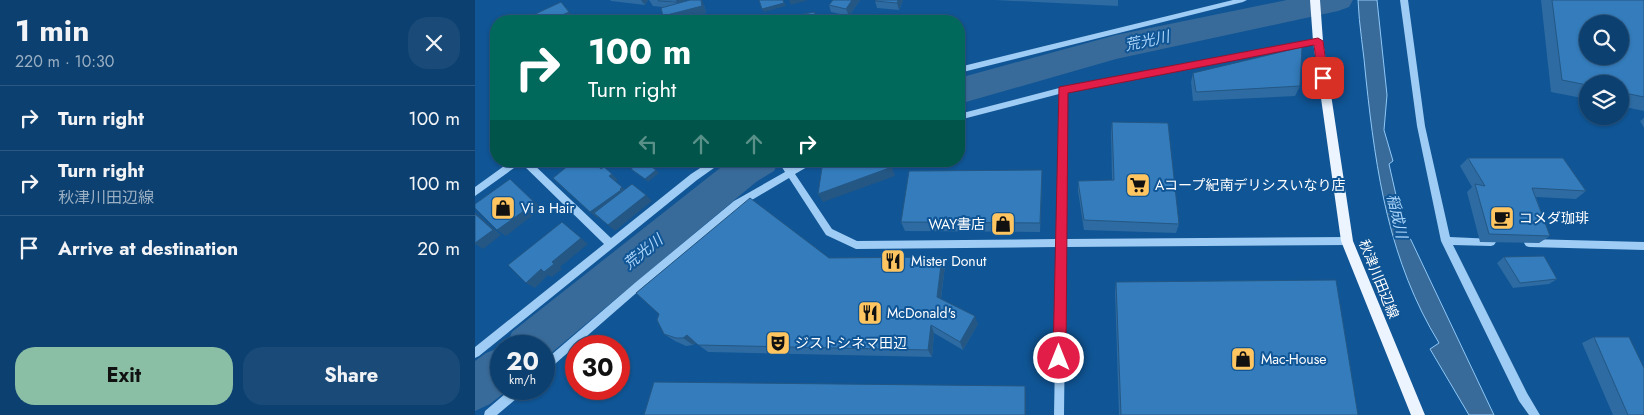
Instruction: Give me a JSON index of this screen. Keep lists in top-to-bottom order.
{
  "streets": {
    "main road": ["秋津川田辺線"]
  },
  "water": ["荒光川", "稲成川"],
  "places": {
    "supermarket": ["Aコープ紀南デリシスいなり店"],
    "shop": ["Vi a Hair", "WAY書店", "Mac-House"],
    "cafe": ["コメダ珈琲"],
    "restaurant": ["Mister Donut", "McDonald's"],
    "theatre": ["ジストシネマ田辺"]
  },
  "page": {
    "heading": ["1 min", "220 m · 10:30"],
    "turn": ["100 m", "Turn right"],
    "list": [
      {
        "name": "Turn right",
        "value": "100 m"
      },
      {
        "name": "Turn right",
        "note": "秋津川田辺線",
        "value": "100 m"
      },
      {
        "name": "Arrive at destination",
        "value": "20 m"
      }
    ],
    "speed": "20 km/h",
    "limit": "30",
    "buttons": ["Exit", "Share"]
  }
}
